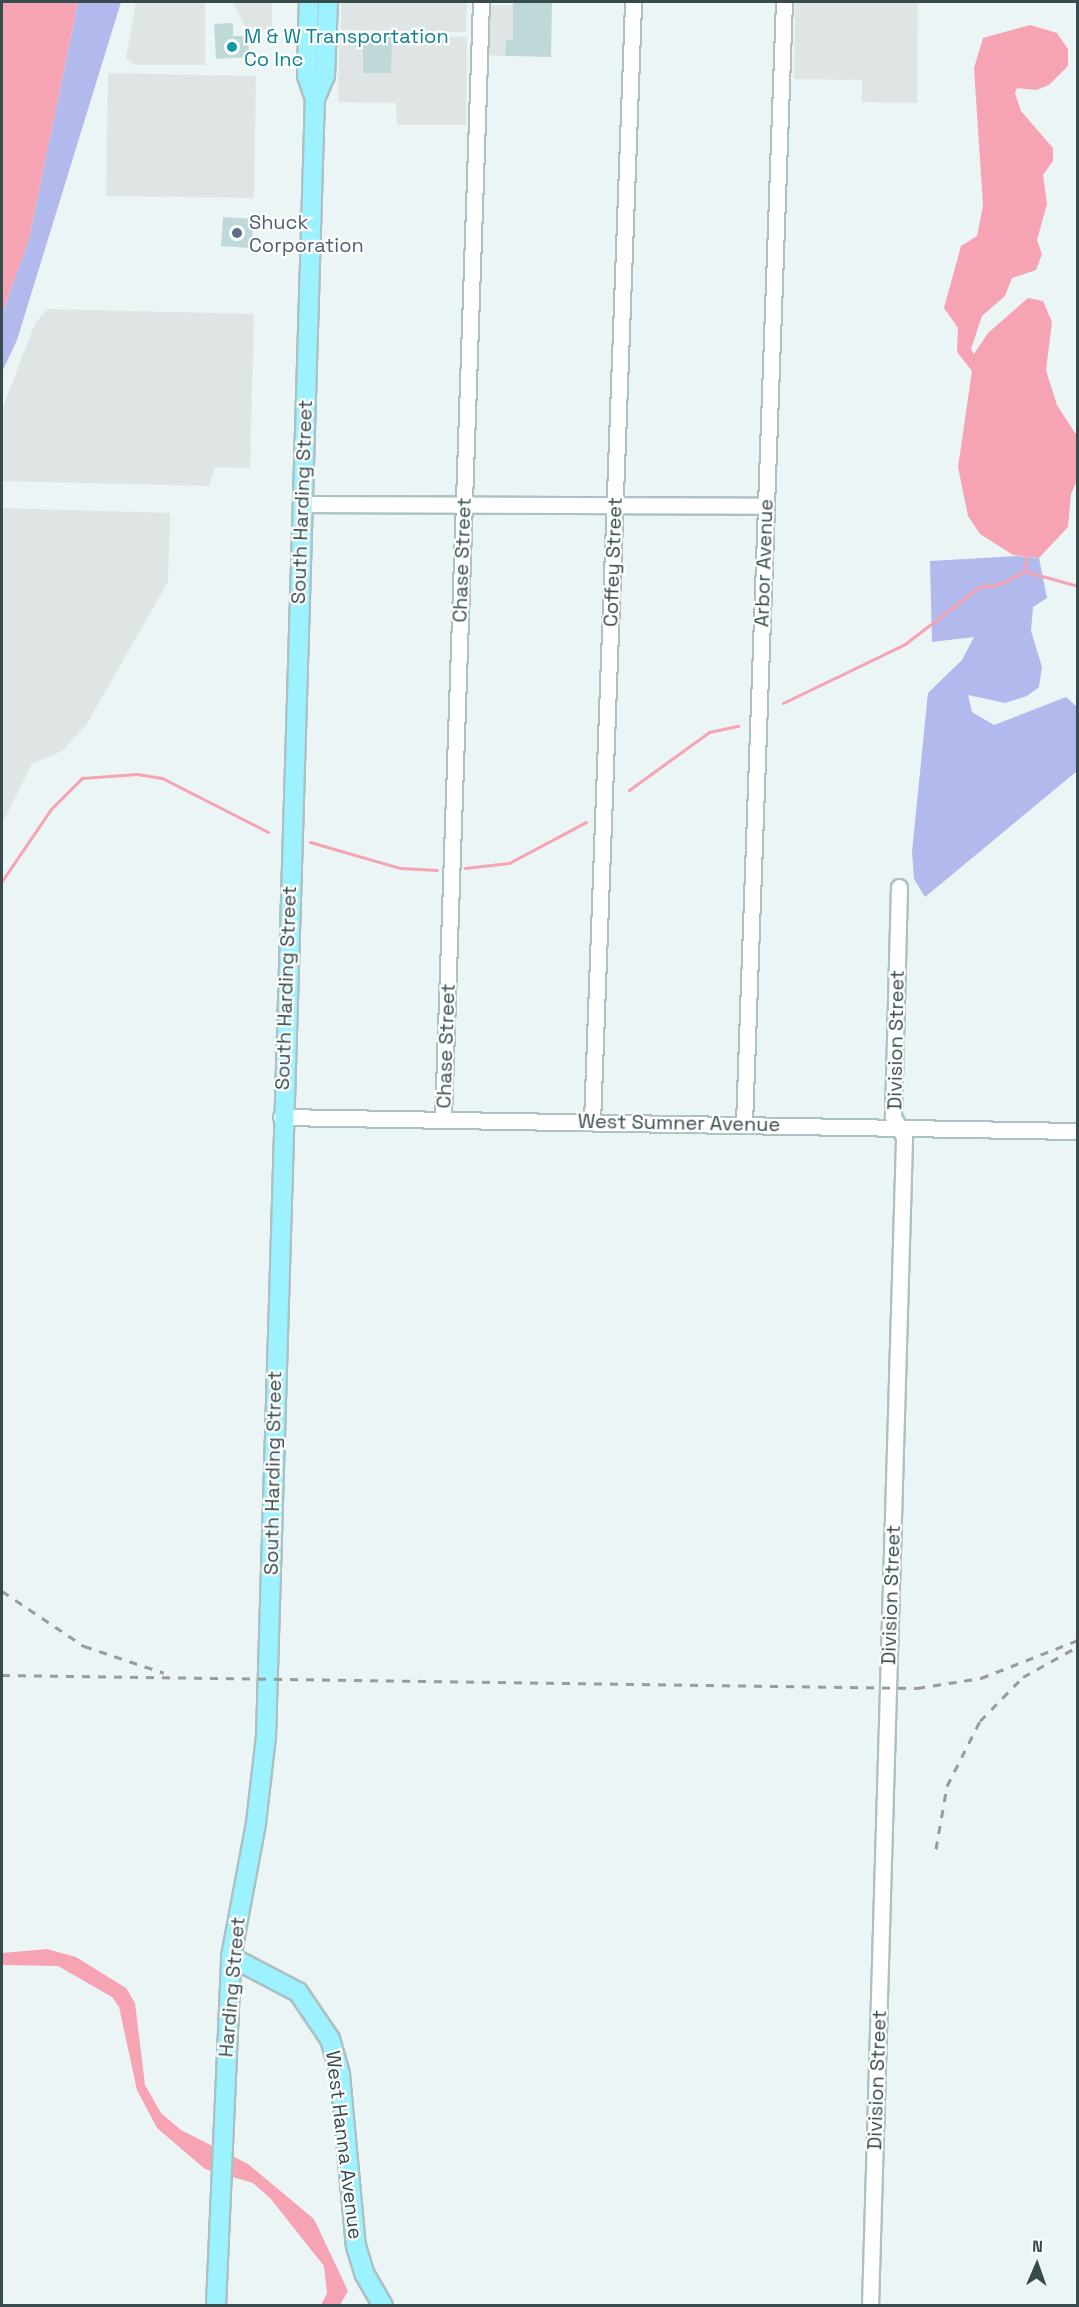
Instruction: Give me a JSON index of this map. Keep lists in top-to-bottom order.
{
  "streets": {
    "main road": ["South Harding Street", "Harding Street", "West Hanna Avenue"],
    "street": [
      "Chase Street",
      "Coffey Street",
      "Arbor Avenue",
      "Division Street",
      "West Sumner Avenue"
    ]
  },
  "crossings": [
    ["South Harding Street", "West Sumner Avenue"],
    ["South Harding Street", "Harding Street"],
    ["Chase Street", "West Sumner Avenue"],
    ["Coffey Street", "West Sumner Avenue"],
    ["Arbor Avenue", "West Sumner Avenue"],
    ["Division Street", "West Sumner Avenue"],
    ["Harding Street", "West Hanna Avenue"]
  ],
  "places": ["M & W Transportation Co Inc", "Shuck Corporation"],
  "north": "top"
}
